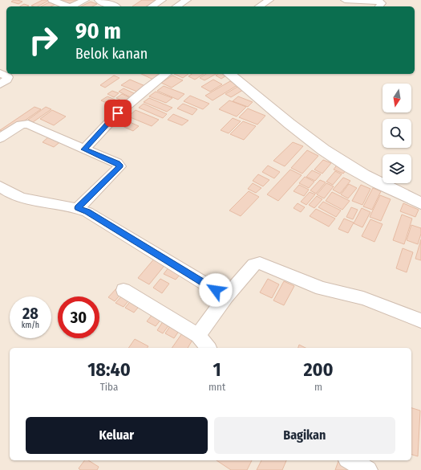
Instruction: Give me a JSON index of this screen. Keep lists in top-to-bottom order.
{
  "north": "bottom",
  "page": {
    "turn": ["90 m", "Belok kanan"],
    "speed": "28 km/h",
    "limit": "30",
    "eta": [
      "18:40",
      "Tiba",
      "1",
      "mnt",
      "200",
      "m"
    ],
    "buttons": ["Keluar", "Bagikan"]
  }
}
